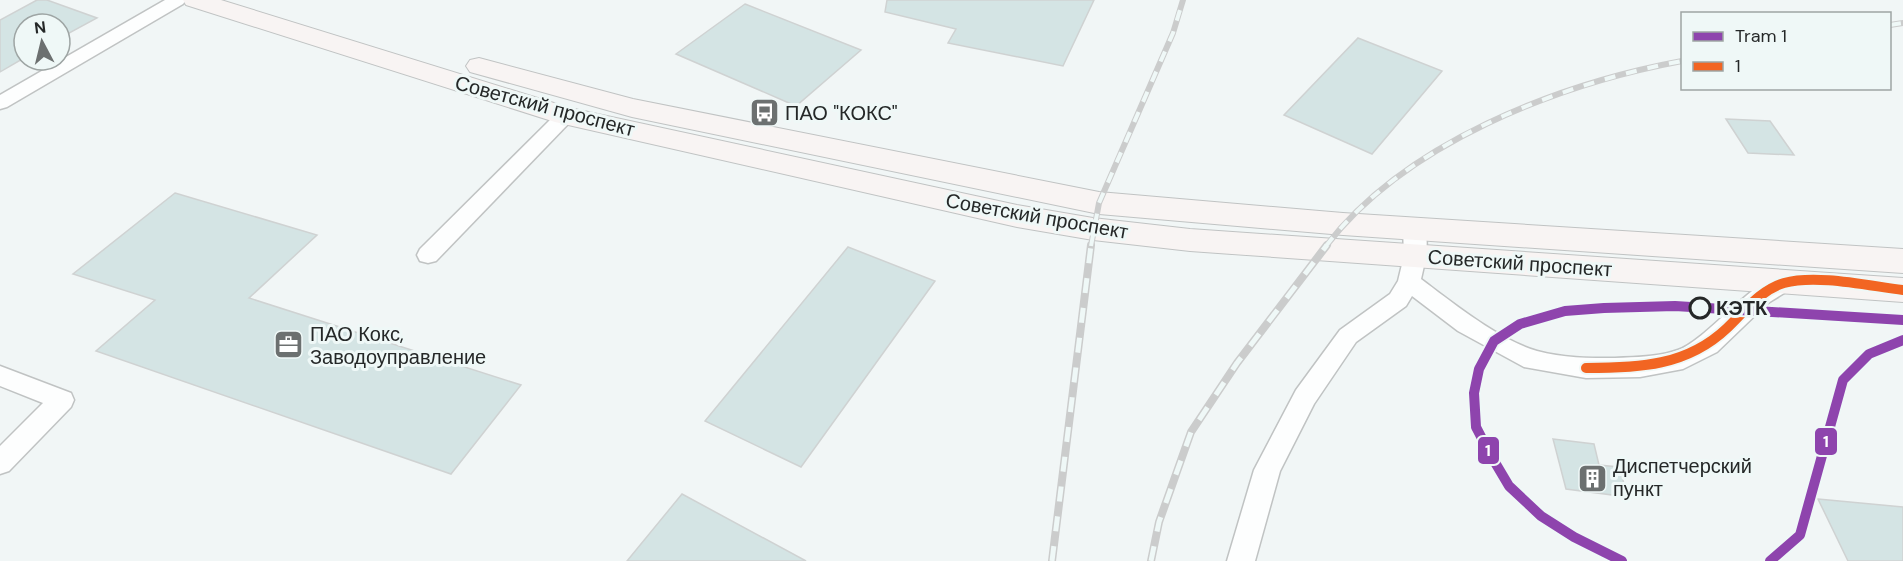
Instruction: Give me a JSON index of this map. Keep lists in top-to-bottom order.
{
  "streets": {
    "main road": ["Советский проспект"]
  },
  "places": {
    "bus stop": ["ПАО \"КОКС\""],
    "other": ["КЭТК"],
    "office": ["ПАО Кокс, Заводоуправление"],
    "building": ["Диспетчерский пункт"]
  },
  "lines": ["transit line 1", "tram line 1"],
  "legend": ["Tram 1", "1"],
  "north": "top"
}
